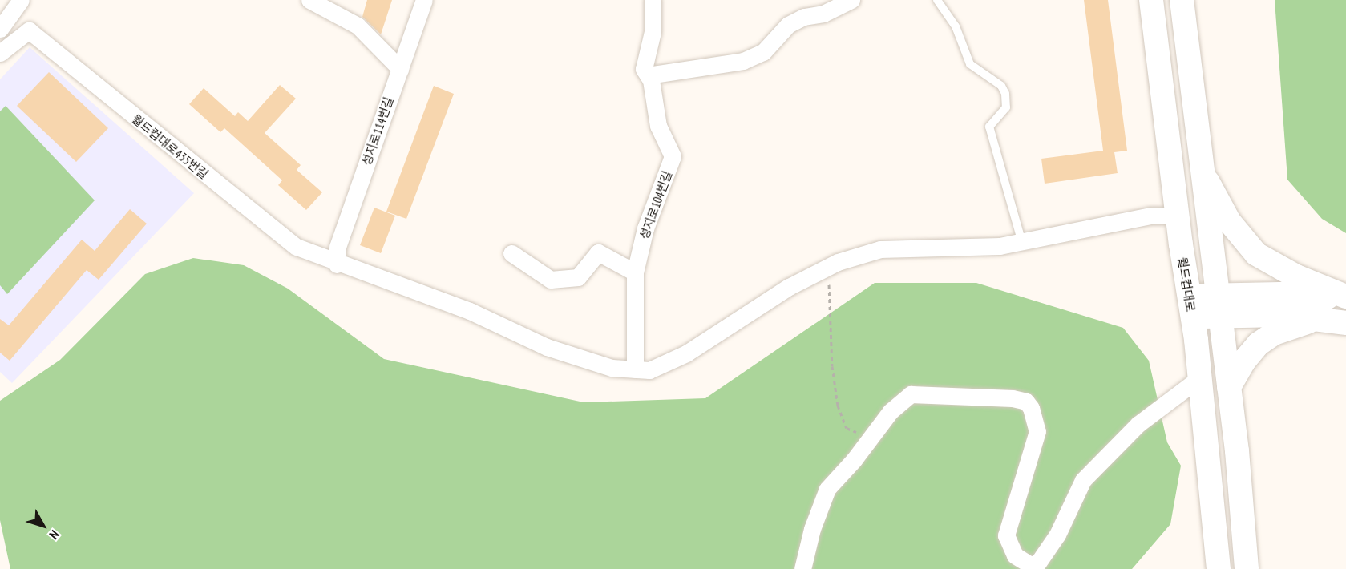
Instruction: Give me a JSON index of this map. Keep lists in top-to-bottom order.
{
  "streets": {
    "main road": ["월드컵대로"],
    "street": ["성지로114번길", "월드컵대로435번길", "성지로104번길"]
  },
  "crossings": [
    ["성지로114번길", "월드컵대로435번길"]
  ],
  "north": "bottom right"
}
